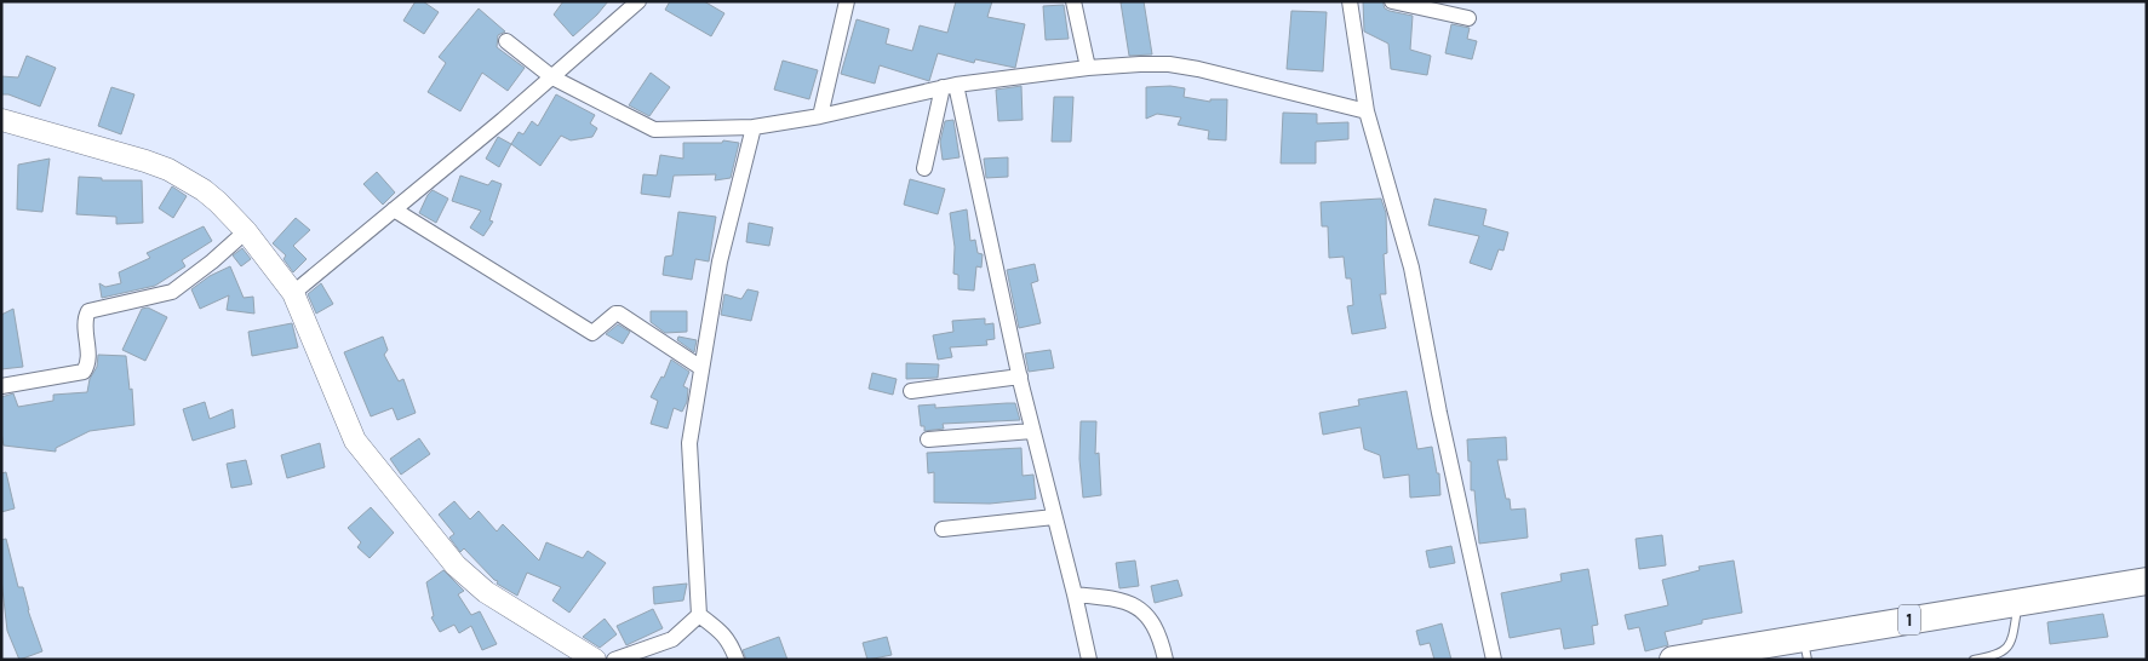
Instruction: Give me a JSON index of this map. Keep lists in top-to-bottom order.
{
  "streets": {
    "highway": ["1"]
  }
}
